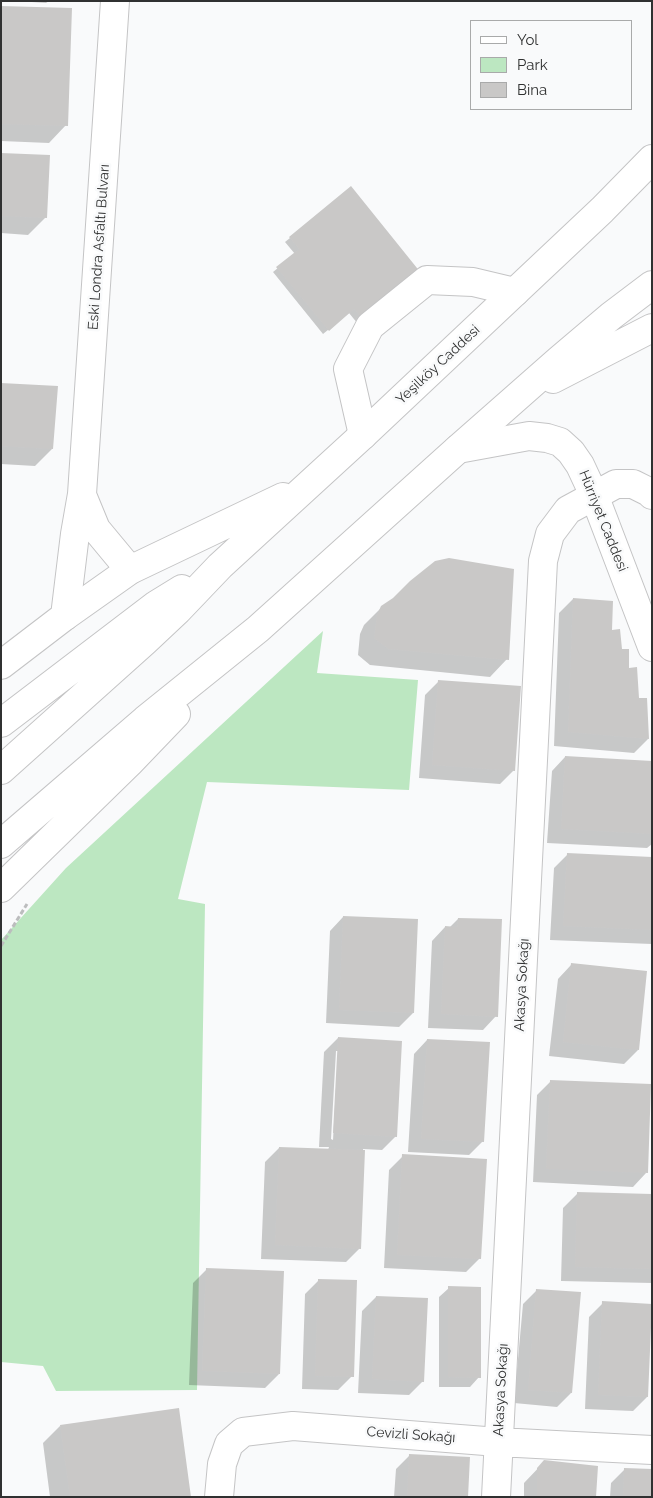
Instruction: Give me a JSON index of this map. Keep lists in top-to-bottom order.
{
  "streets": {
    "main road": [
      "Eski Londra Asfaltı Bulvarı",
      "Yeşilköy Caddesi",
      "Hürriyet Caddesi",
      "Akasya Sokağı",
      "Cevizli Sokağı"
    ]
  },
  "crossings": [
    ["Hürriyet Caddesi", "Akasya Sokağı"],
    ["Akasya Sokağı", "Cevizli Sokağı"]
  ],
  "legend": ["Yol", "Park", "Bina"]
}
